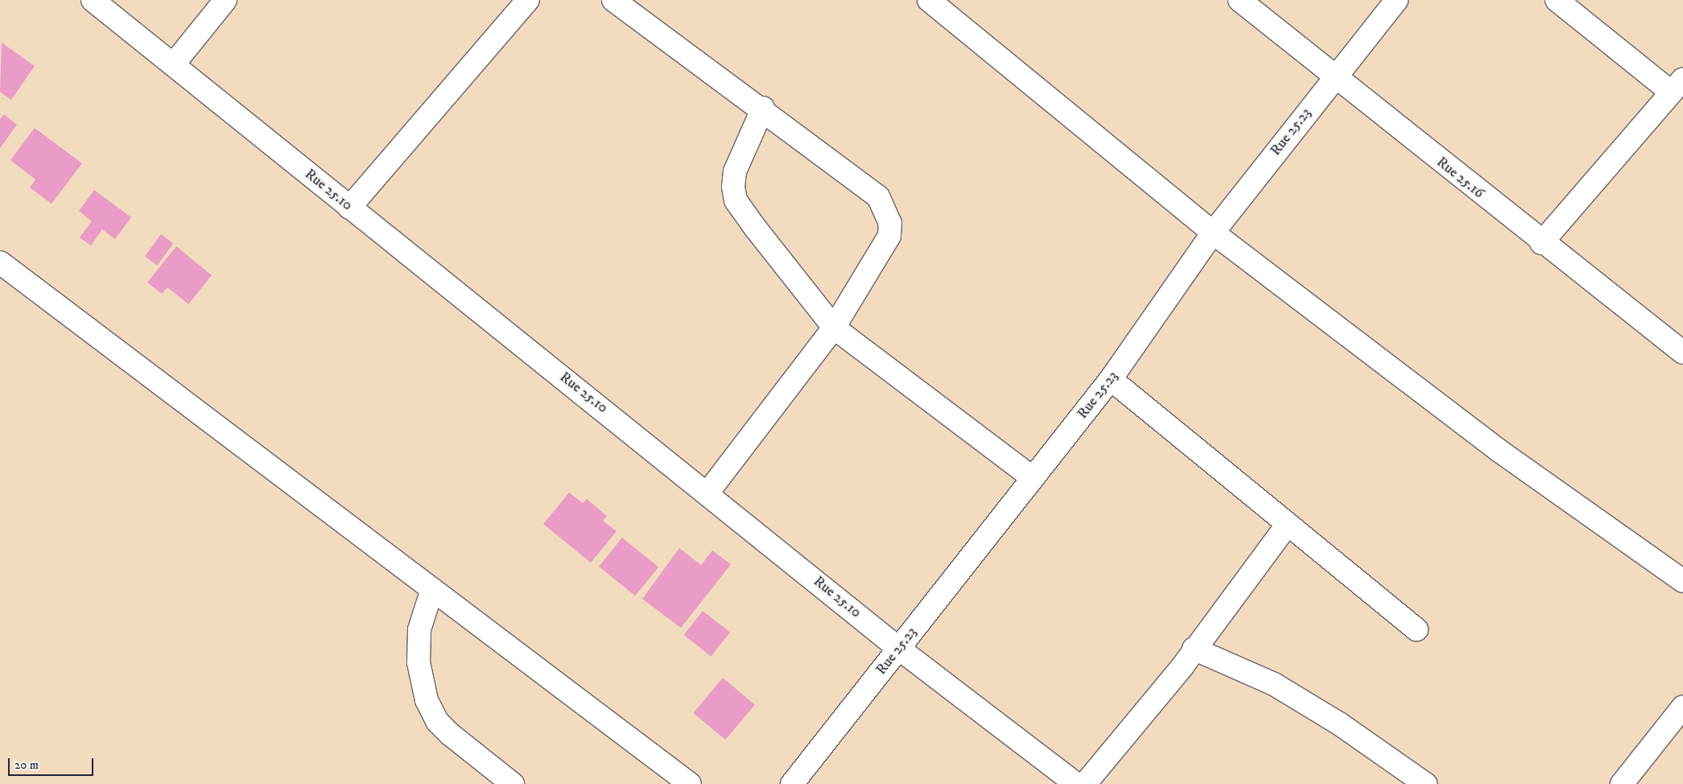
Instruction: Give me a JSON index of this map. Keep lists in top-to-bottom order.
{
  "streets": {
    "street": ["Rue 25.23", "Rue 25.16", "Rue 25.10"]
  },
  "crossings": [
    ["Rue 25.23", "Rue 25.16"],
    ["Rue 25.23", "Rue 25.10"]
  ],
  "scale_bar": "20 m"
}
